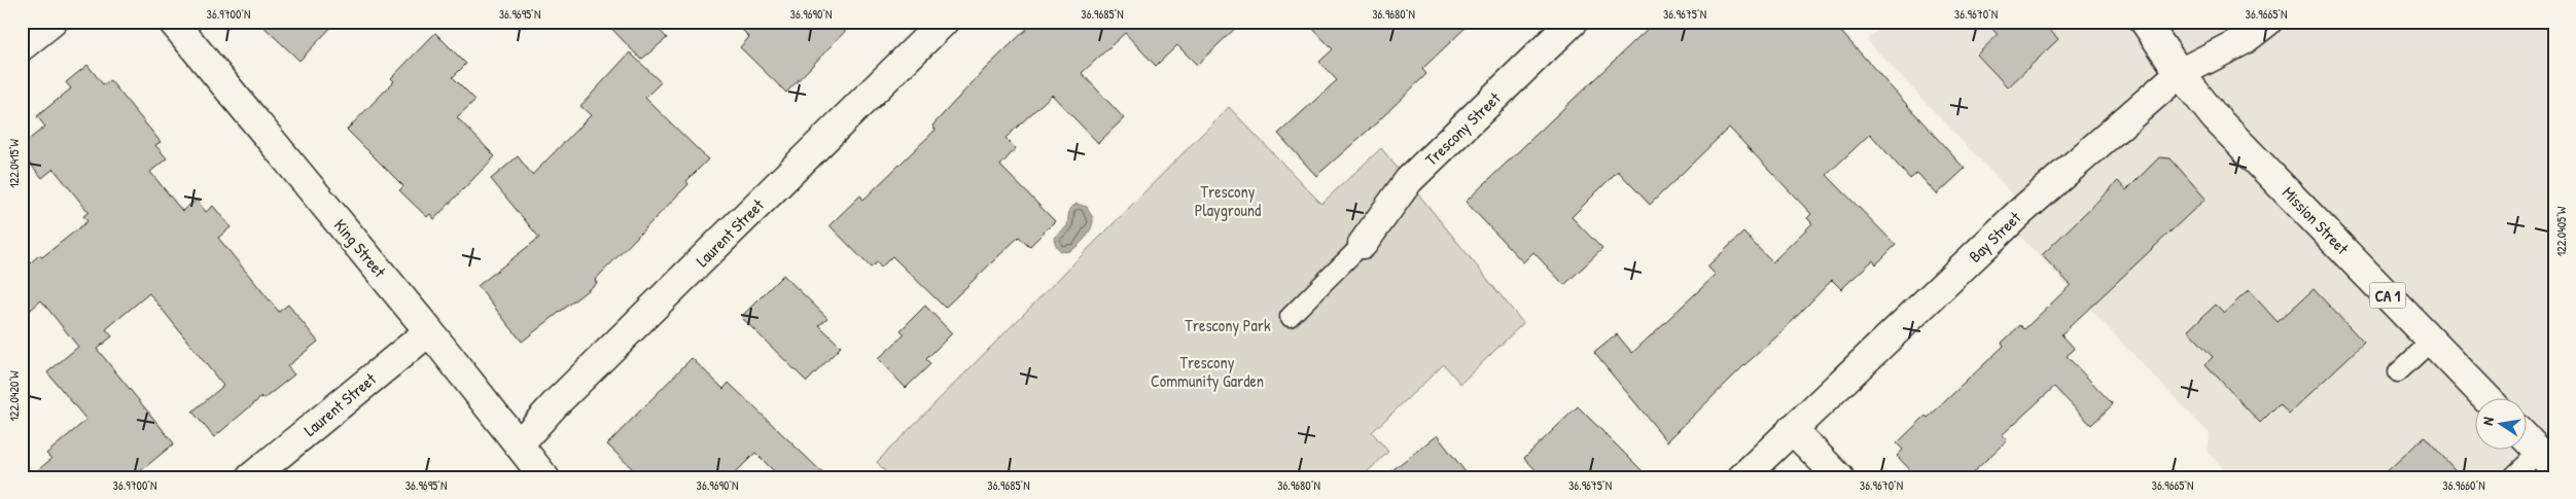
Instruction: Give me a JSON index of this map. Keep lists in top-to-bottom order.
{
  "streets": {
    "main road": [
      "Trescony Street",
      "Mission Street",
      "Laurent Street",
      "Bay Street",
      "King Street",
      "CA 1"
    ]
  },
  "crossings": [
    ["Mission Street", "Bay Street"],
    ["Laurent Street", "King Street"]
  ],
  "parks": ["Trescony Playground", "Trescony Park", "Trescony Community Garden"],
  "north": "left",
  "coordinates": [
    "36.9700°N",
    "36.9695°N",
    "36.9690°N",
    "36.9685°N",
    "36.9680°N",
    "36.9675°N",
    "36.9670°N",
    "36.9665°N",
    "122.0415°W",
    "122.0405°W",
    "122.0420°W",
    "36.9660°N"
  ]
}
